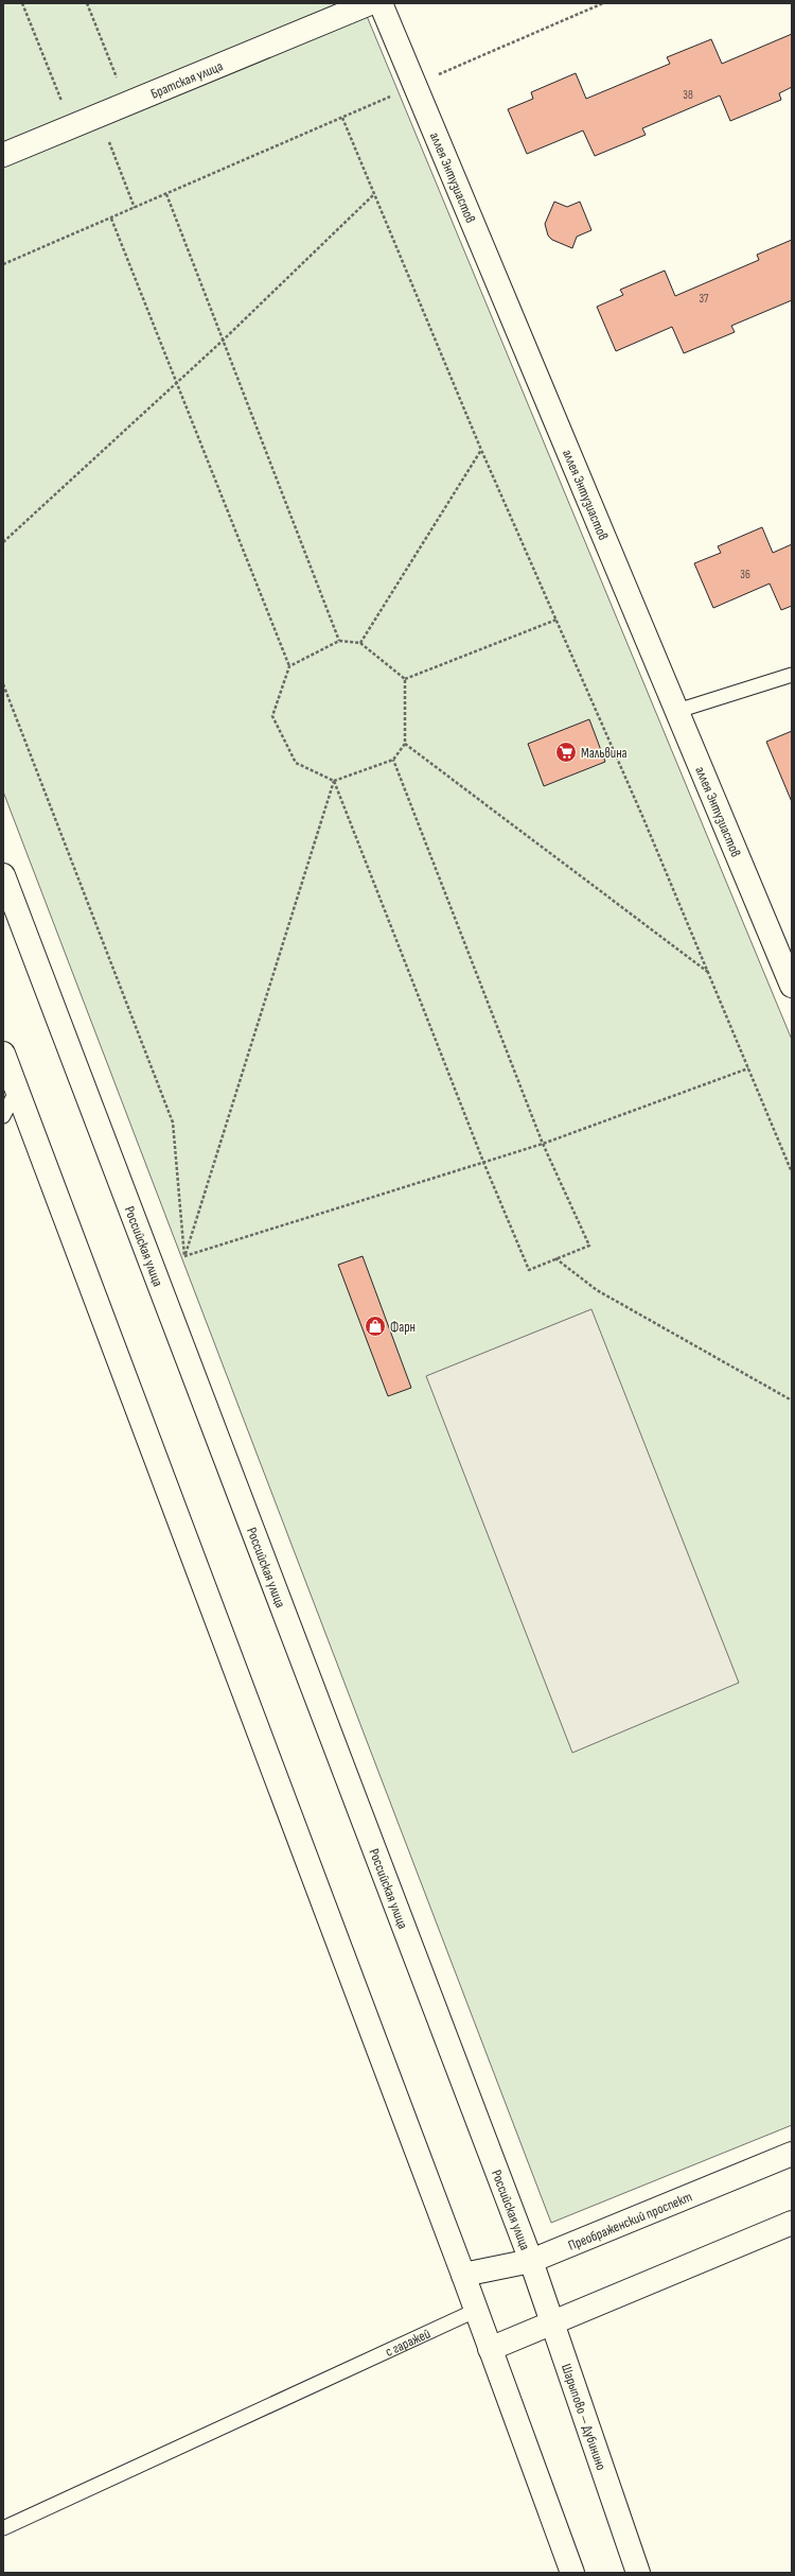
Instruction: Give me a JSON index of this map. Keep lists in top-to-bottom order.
{
  "streets": {
    "main road": [
      "Братская улица",
      "аллея Энтузиастов",
      "Российская улица",
      "Преображенский проспект",
      "Шарыпово — Дубинино"
    ],
    "lane": ["с гаражей"]
  },
  "crossings": [
    ["Российская улица", "Преображенский проспект"],
    ["Российская улица", "Шарыпово — Дубинино"],
    ["Преображенский проспект", "Шарыпово — Дубинино"]
  ],
  "places": {
    "supermarket": ["Мальвина"],
    "shop": ["Фарн"]
  },
  "house_numbers": ["38", "37", "36"]
}
